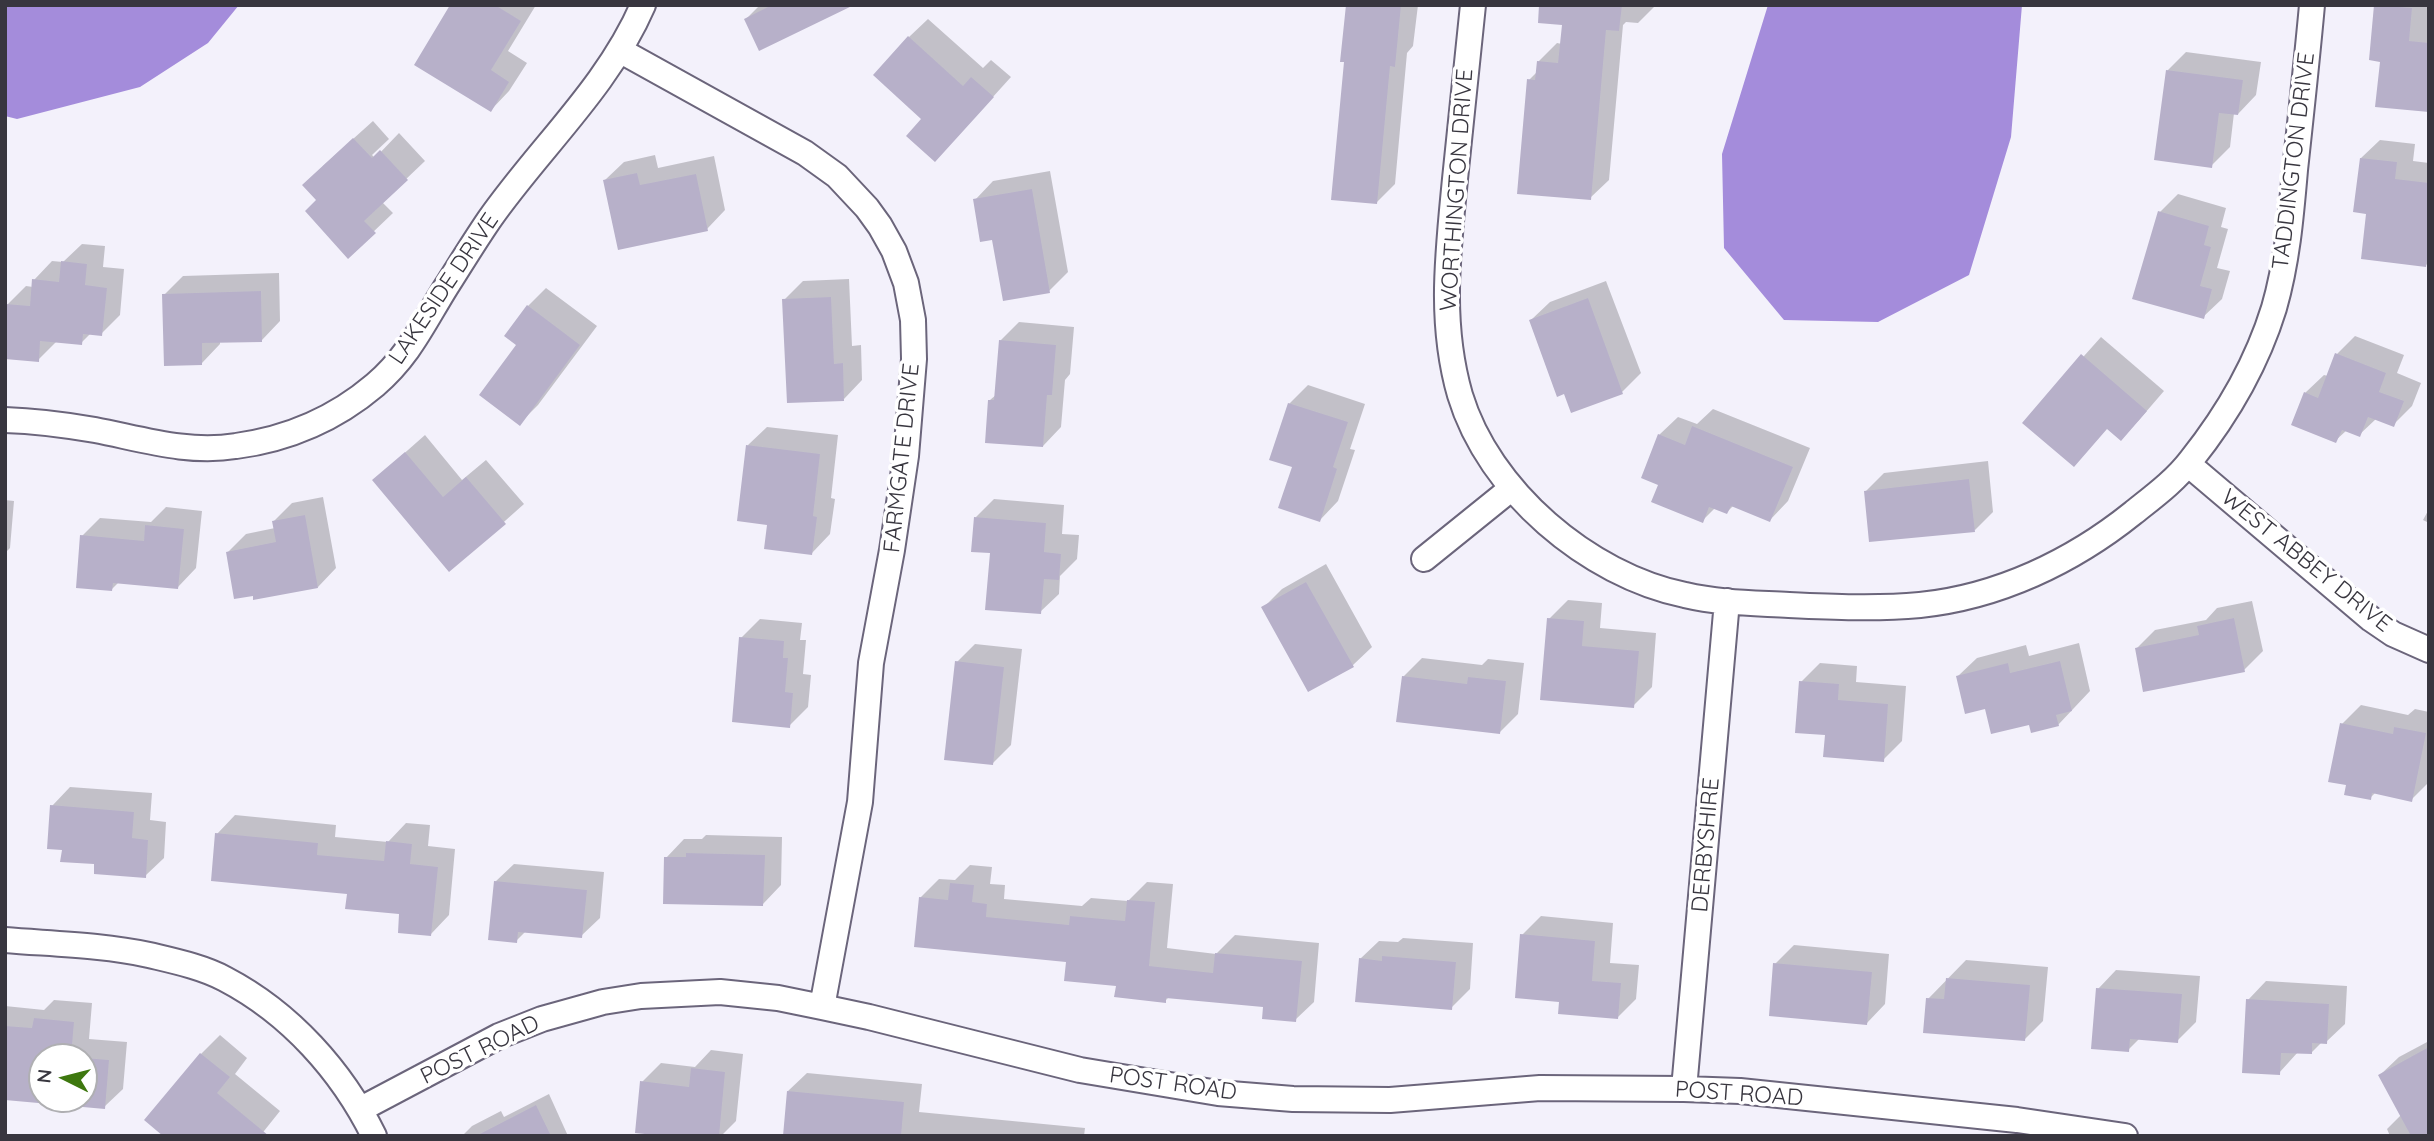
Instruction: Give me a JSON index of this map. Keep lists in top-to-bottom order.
{
  "streets": {
    "street": [
      "TADDINGTON DRIVE",
      "WORTHINGTON DRIVE",
      "LAKESIDE DRIVE",
      "FARMGATE DRIVE",
      "WEST ABBEY DRIVE",
      "DERBYSHIRE",
      "POST ROAD"
    ]
  },
  "crossings": [
    ["TADDINGTON DRIVE", "WORTHINGTON DRIVE"],
    ["TADDINGTON DRIVE", "WEST ABBEY DRIVE"],
    ["TADDINGTON DRIVE", "DERBYSHIRE"],
    ["WORTHINGTON DRIVE", "DERBYSHIRE"],
    ["LAKESIDE DRIVE", "FARMGATE DRIVE"],
    ["FARMGATE DRIVE", "POST ROAD"],
    ["DERBYSHIRE", "POST ROAD"]
  ],
  "north": "left"
}
